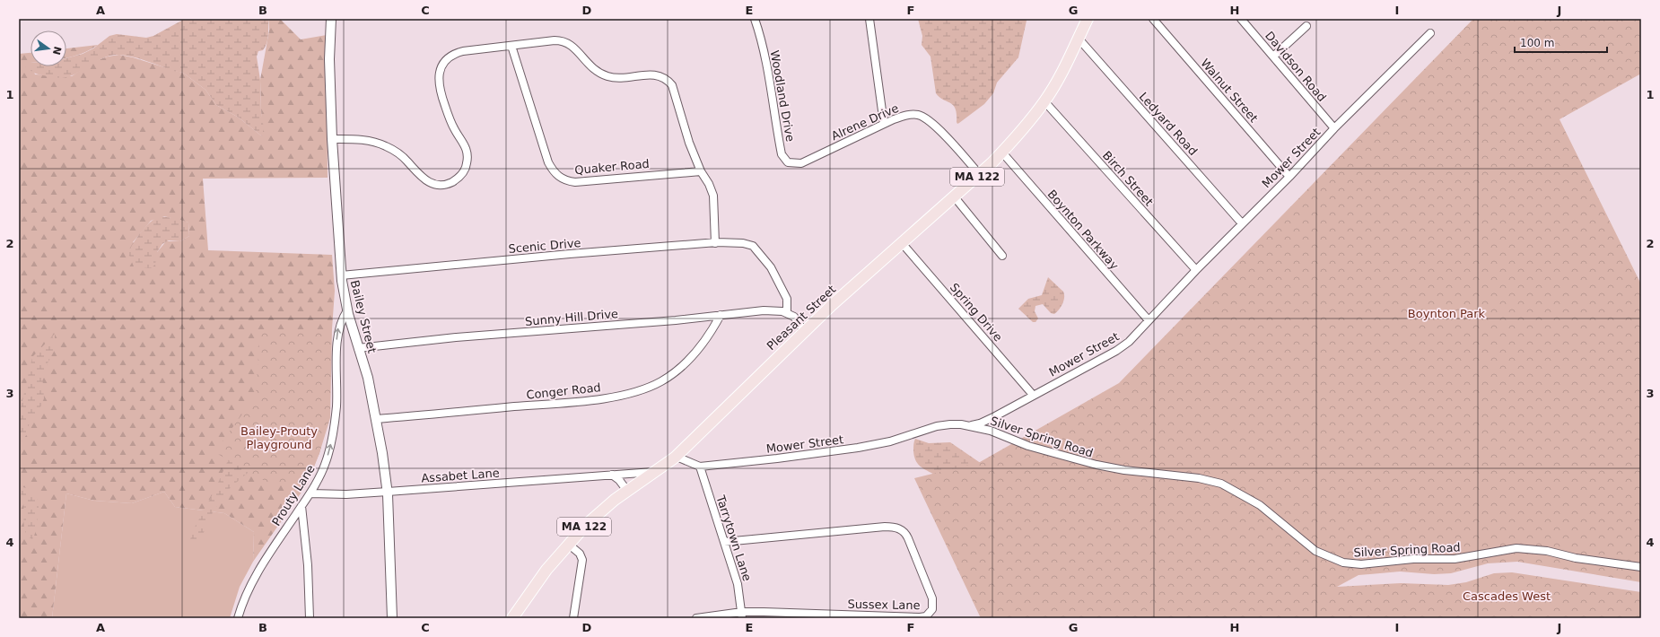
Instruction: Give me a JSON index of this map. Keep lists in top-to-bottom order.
{
  "streets": {
    "main road": ["MA 122", "Pleasant Street"],
    "street": [
      "Davidson Road",
      "Walnut Street",
      "Woodland Drive",
      "Alrene Drive",
      "Ledyard Road",
      "Mower Street",
      "Quaker Road",
      "Birch Street",
      "Boynton Parkway",
      "Scenic Drive",
      "Spring Drive",
      "Bailey Street",
      "Sunny Hill Drive",
      "Conger Road",
      "Silver Spring Road",
      "Assabet Lane",
      "Prouty Lane",
      "Tarrytown Lane",
      "Sussex Lane"
    ]
  },
  "crossings": [
    ["Davidson Road", "Mower Street"],
    ["Walnut Street", "Mower Street"],
    ["Woodland Drive", "Alrene Drive"],
    ["Alrene Drive", "Pleasant Street"],
    ["Ledyard Road", "Mower Street"],
    ["Ledyard Road", "Pleasant Street"],
    ["Mower Street", "Birch Street"],
    ["Mower Street", "Boynton Parkway"],
    ["Mower Street", "Spring Drive"],
    ["Mower Street", "Pleasant Street"],
    ["Mower Street", "Silver Spring Road"],
    ["Mower Street", "Tarrytown Lane"],
    ["Birch Street", "Pleasant Street"],
    ["Boynton Parkway", "Pleasant Street"],
    ["Scenic Drive", "Bailey Street"],
    ["Scenic Drive", "Sunny Hill Drive"],
    ["Spring Drive", "Pleasant Street"],
    ["Bailey Street", "Sunny Hill Drive"],
    ["Bailey Street", "Conger Road"],
    ["Bailey Street", "Assabet Lane"],
    ["Bailey Street", "Prouty Lane"],
    ["Sunny Hill Drive", "Conger Road"],
    ["Pleasant Street", "Assabet Lane"],
    ["Assabet Lane", "Prouty Lane"],
    ["Tarrytown Lane", "Sussex Lane"]
  ],
  "one_way": ["Prouty Lane"],
  "parks": ["Boynton Park", "Bailey-Prouty Playground", "Cascades West"],
  "scale_bar": "100 m",
  "north": "right",
  "grid": {
    "columns": [
      "A",
      "B",
      "C",
      "D",
      "E",
      "F",
      "G",
      "H",
      "I",
      "J"
    ],
    "rows": [
      "1",
      "2",
      "3",
      "4"
    ]
  }
}
